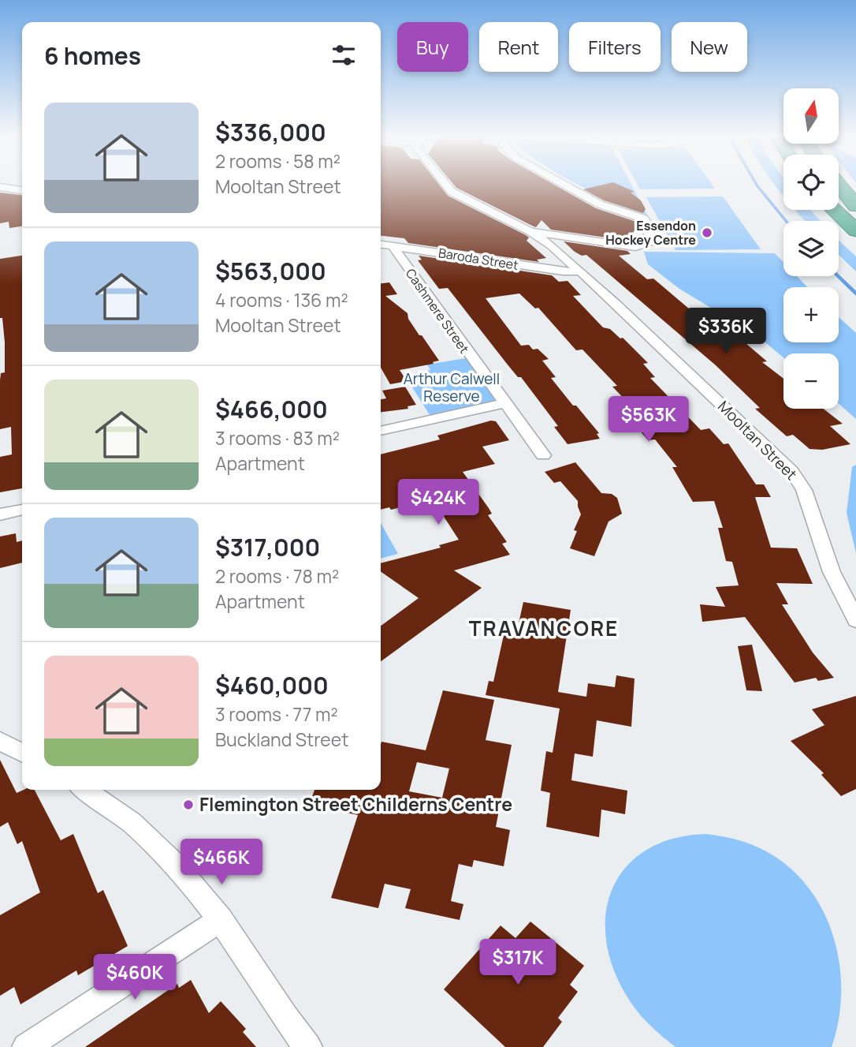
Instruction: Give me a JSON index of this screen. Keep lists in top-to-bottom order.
{
  "streets": {
    "street": ["Baroda Street", "Cashmere Street", "Mooltan Street"]
  },
  "crossings": [
    ["Baroda Street", "Cashmere Street"],
    ["Baroda Street", "Mooltan Street"]
  ],
  "districts": ["TRAVANCORE"],
  "parks": ["Arthur Calwell Reserve"],
  "places": ["Essendon Hockey Centre", "Flemington Street Childerns Centre"],
  "north": "top",
  "page": {
    "chip": [
      "Buy",
      "Rent",
      "Filters",
      "New"
    ],
    "heading": "6 homes",
    "map_buttons": ["+", "−"],
    "list": [
      {
        "name": "$336,000",
        "note": "2 rooms · 58 m² · Mooltan Street"
      },
      {
        "name": "$563,000",
        "note": "4 rooms · 136 m² · Mooltan Street"
      },
      {
        "name": "$466,000",
        "note": "3 rooms · 83 m² · Apartment"
      },
      {
        "name": "$317,000",
        "note": "2 rooms · 78 m² · Apartment"
      },
      {
        "name": "$460,000",
        "note": "3 rooms · 77 m² · Buckland Street"
      }
    ],
    "price": [
      "$336K",
      "$563K",
      "$424K",
      "$466K",
      "$317K",
      "$460K"
    ]
  }
}
